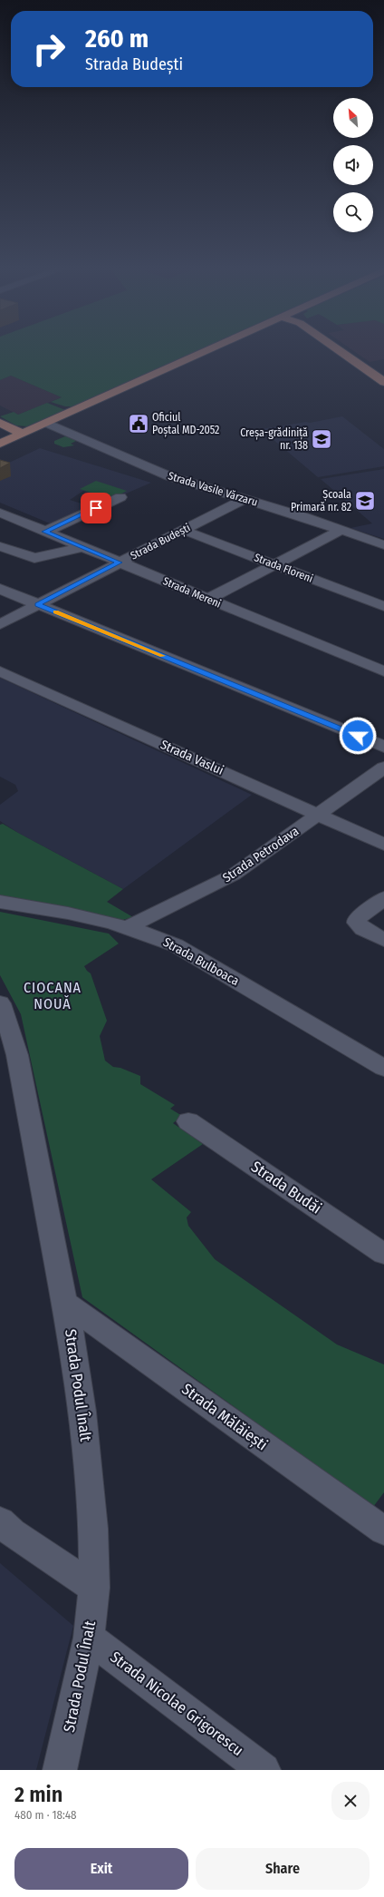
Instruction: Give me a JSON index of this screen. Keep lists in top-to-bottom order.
{
  "streets": {
    "street": [
      "Strada Vasile Vărzaru",
      "Strada Budești",
      "Strada Floreni",
      "Strada Mereni",
      "Strada Vaslui",
      "Strada Petrodava",
      "Strada Bulboaca",
      "Strada Budăi",
      "Strada Podul Înalt",
      "Strada Mălăiești",
      "Strada Nicolae Grigorescu"
    ]
  },
  "crossings": [
    ["Strada Vasile Vărzaru", "Strada Budești"],
    ["Strada Budești", "Strada Floreni"],
    ["Strada Budești", "Strada Mereni"],
    ["Strada Vaslui", "Strada Petrodava"],
    ["Strada Petrodava", "Strada Bulboaca"],
    ["Strada Podul Înalt", "Strada Mălăiești"],
    ["Strada Podul Înalt", "Strada Nicolae Grigorescu"]
  ],
  "districts": ["CIOCANA NOUĂ"],
  "places": {
    "public building": ["Oficiul Poștal MD-2052"],
    "school or university": ["Creșa-grădiniță nr. 138", "Școala Primară nr. 82"]
  },
  "north": "top left",
  "page": {
    "turn": ["260 m", "Strada Budești"],
    "heading": ["2 min", "480 m · 18:48"],
    "buttons": ["Exit", "Share"]
  }
}
